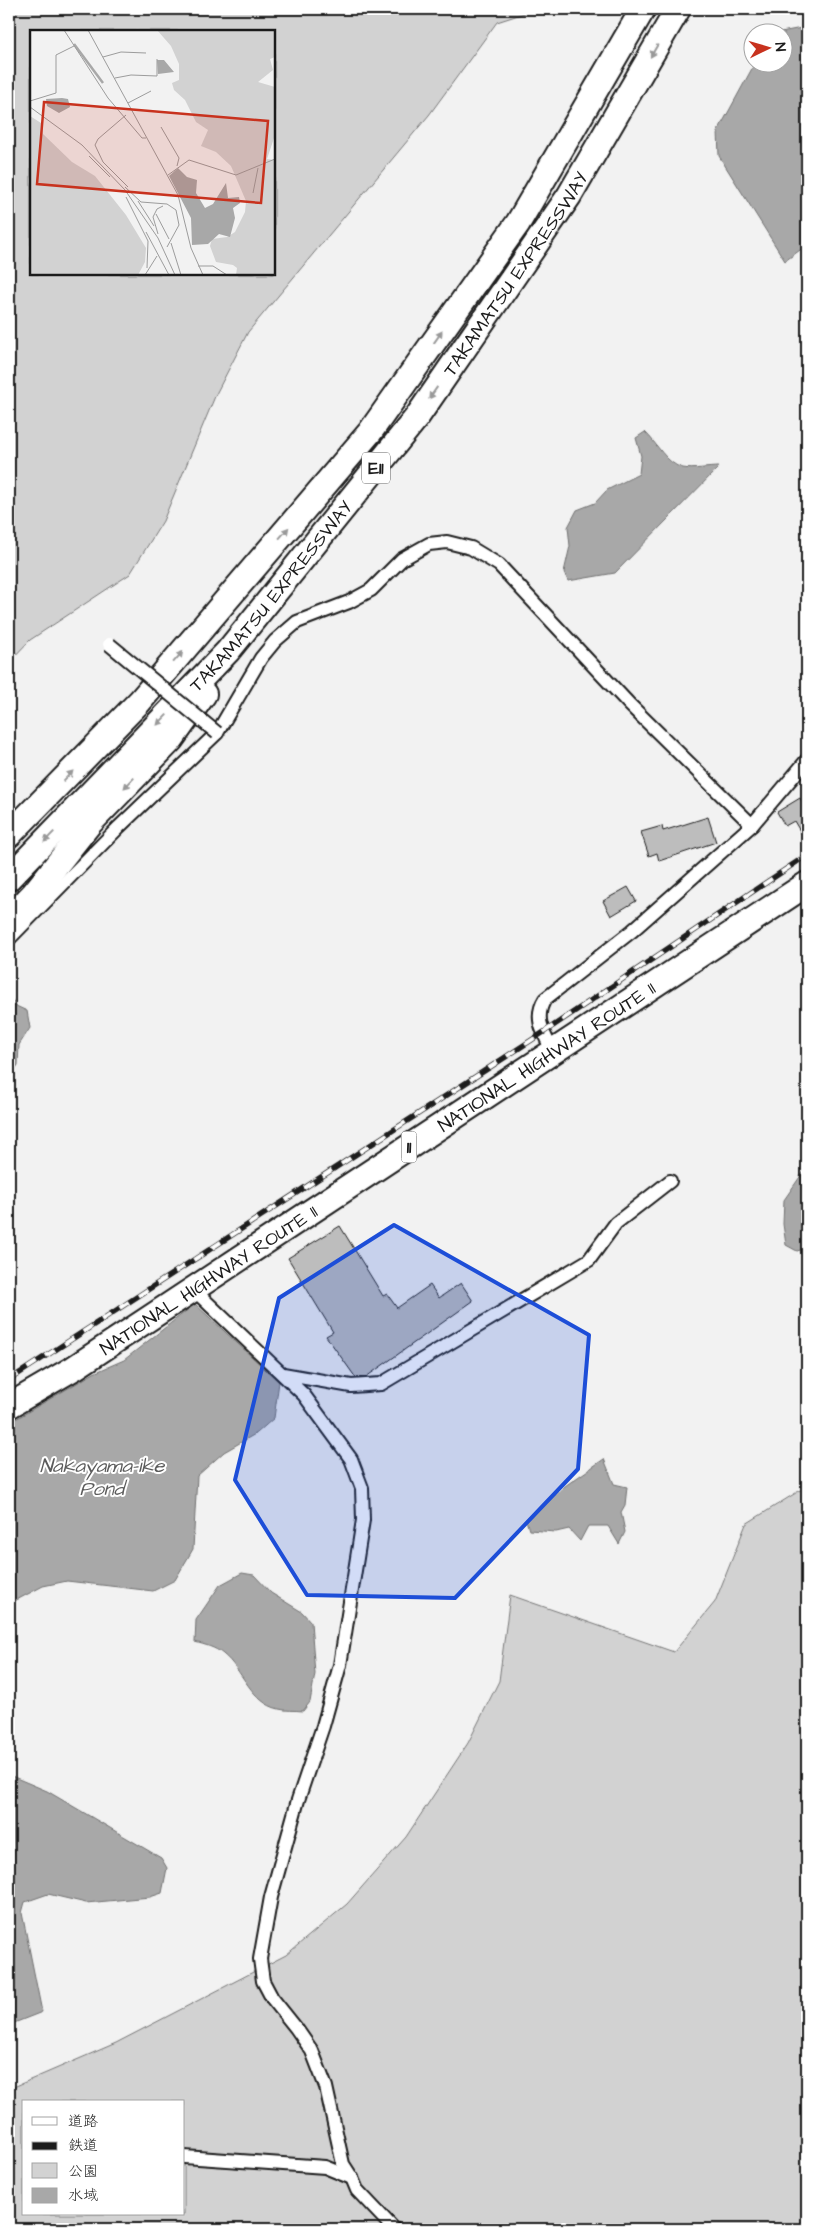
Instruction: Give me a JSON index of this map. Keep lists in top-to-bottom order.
{
  "streets": {
    "highway": [
      "TAKAMATSU EXPRESSWAY",
      "E11",
      "NATIONAL HIGHWAY ROUTE 11",
      "11"
    ]
  },
  "water": ["Nakayama-ike Pond"],
  "legend": [
    "道路",
    "鉄道",
    "公園",
    "水域"
  ],
  "north": "right"
}
